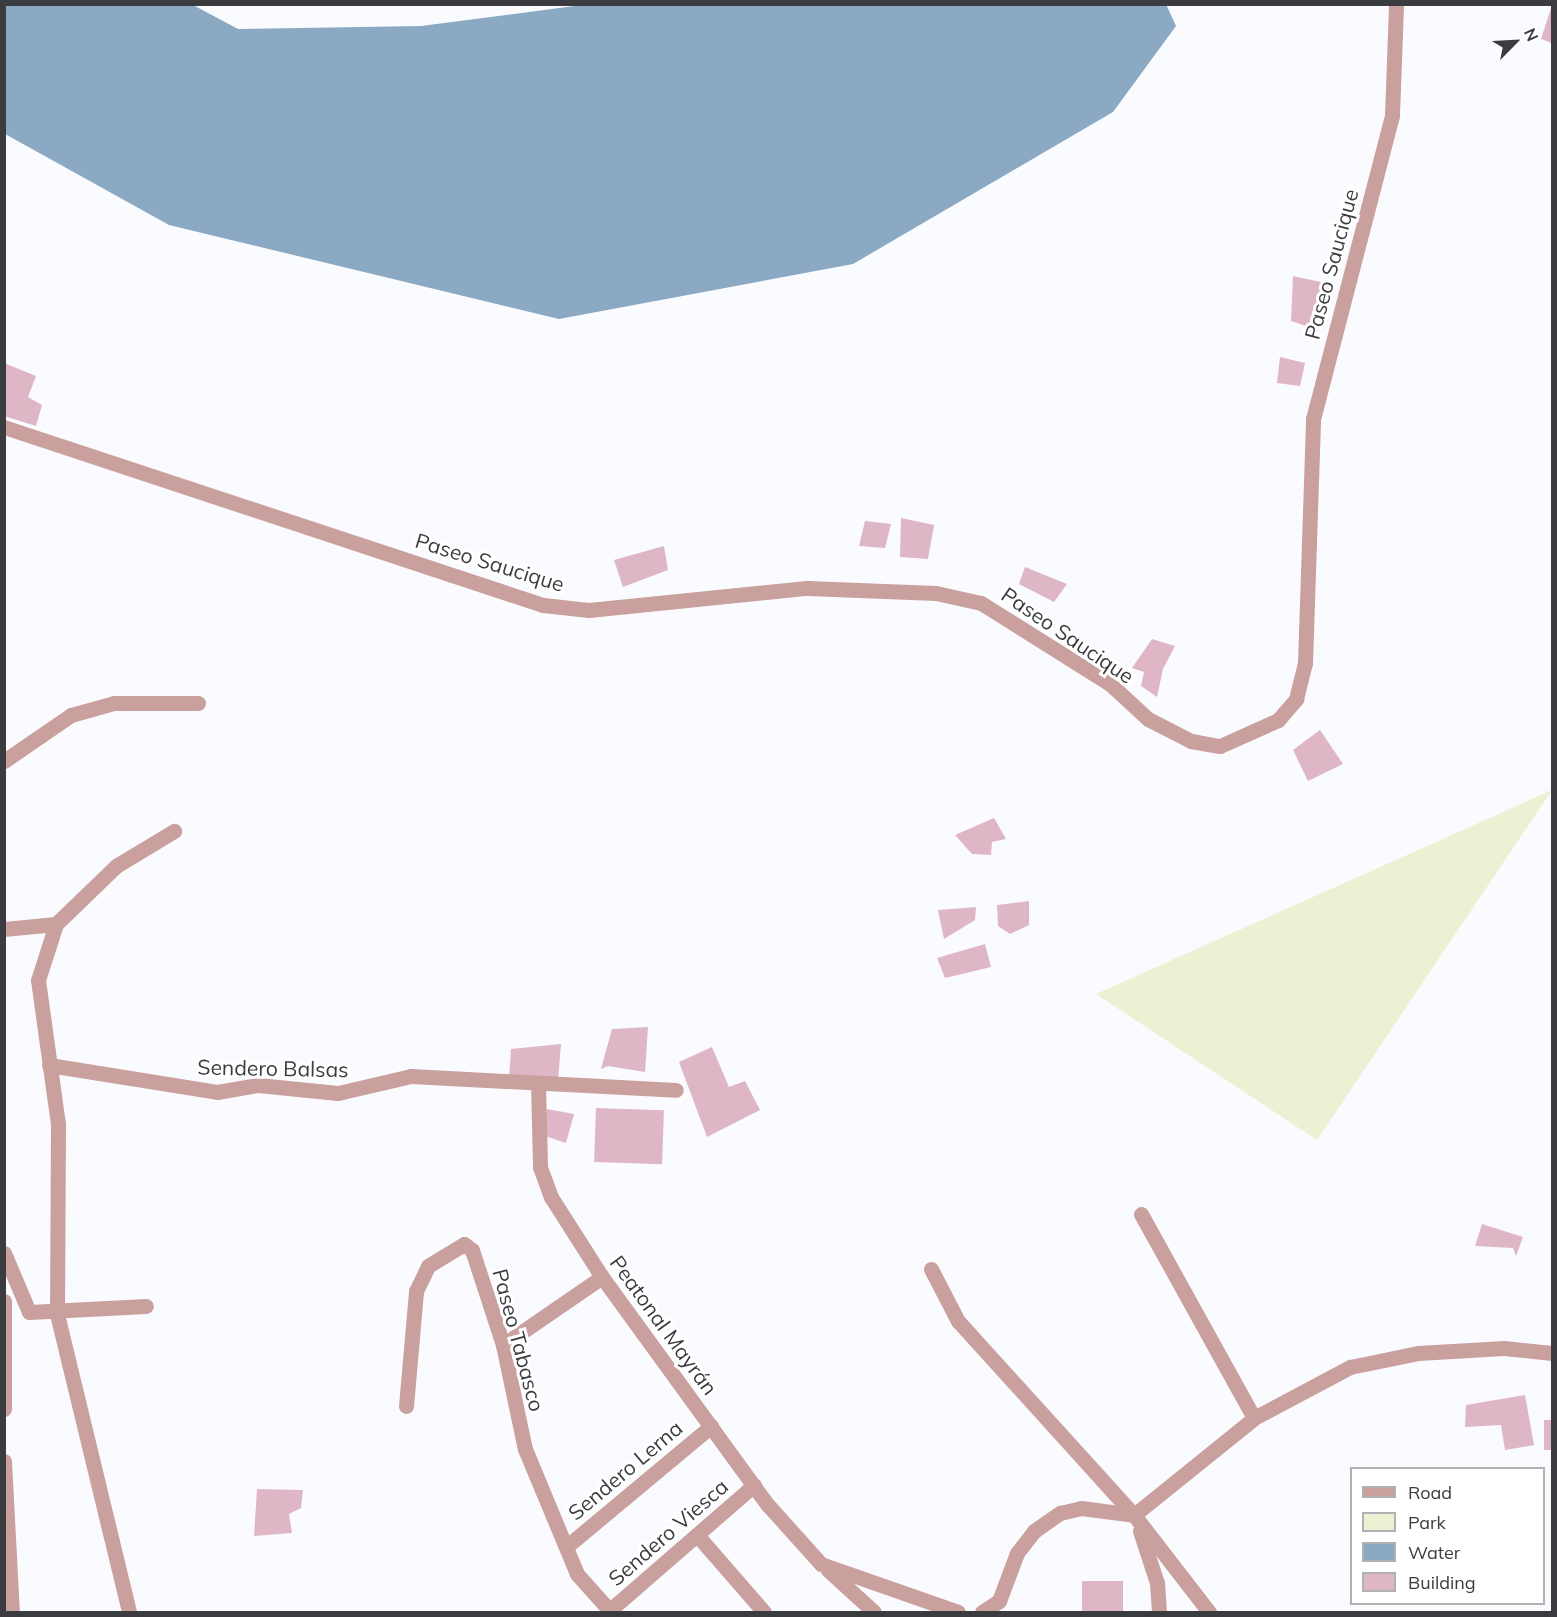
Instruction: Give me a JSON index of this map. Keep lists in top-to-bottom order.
{
  "streets": {
    "street": [
      "Paseo Saucique",
      "Sendero Balsas",
      "Peatonal Mayrán",
      "Paseo Tabasco",
      "Sendero Lerna",
      "Sendero Viesca"
    ]
  },
  "crossings": [
    ["Sendero Balsas", "Peatonal Mayrán"],
    ["Peatonal Mayrán", "Sendero Lerna"],
    ["Peatonal Mayrán", "Sendero Viesca"],
    ["Paseo Tabasco", "Sendero Lerna"],
    ["Paseo Tabasco", "Sendero Viesca"]
  ],
  "legend": [
    "Road",
    "Park",
    "Water",
    "Building"
  ],
  "north": "top right"
}
